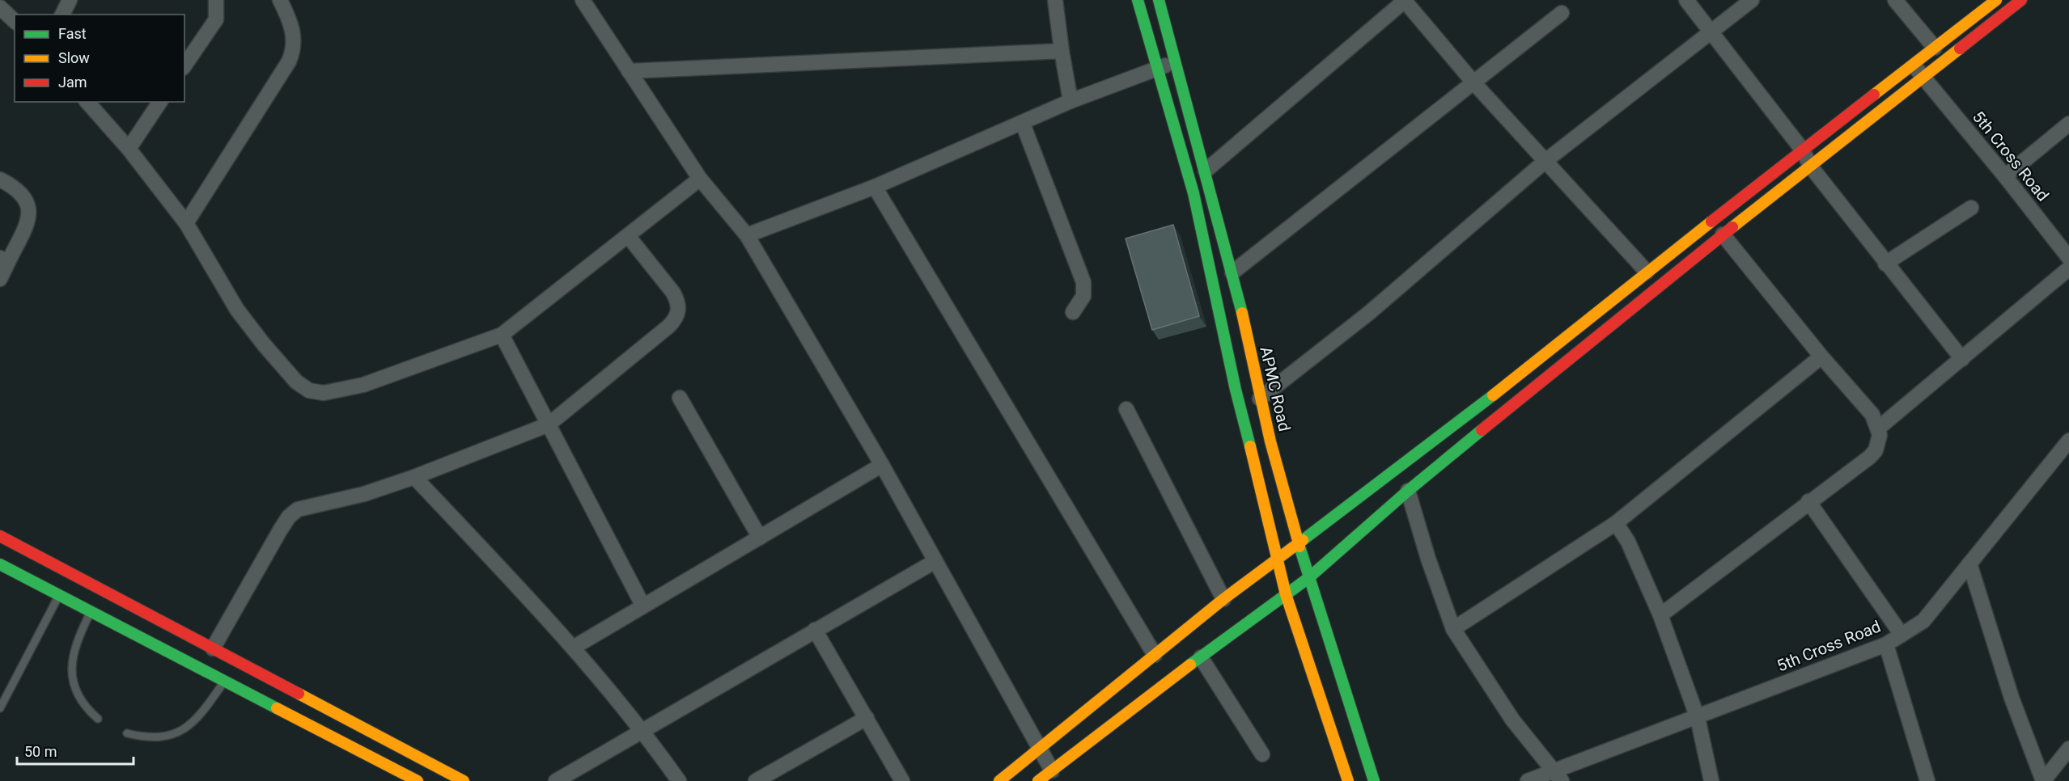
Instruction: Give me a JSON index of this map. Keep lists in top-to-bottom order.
{
  "streets": {
    "main road": ["APMC Road"],
    "street": ["5th Cross Road"]
  },
  "legend": ["Fast", "Slow", "Jam"],
  "scale_bar": "50 m"
}
